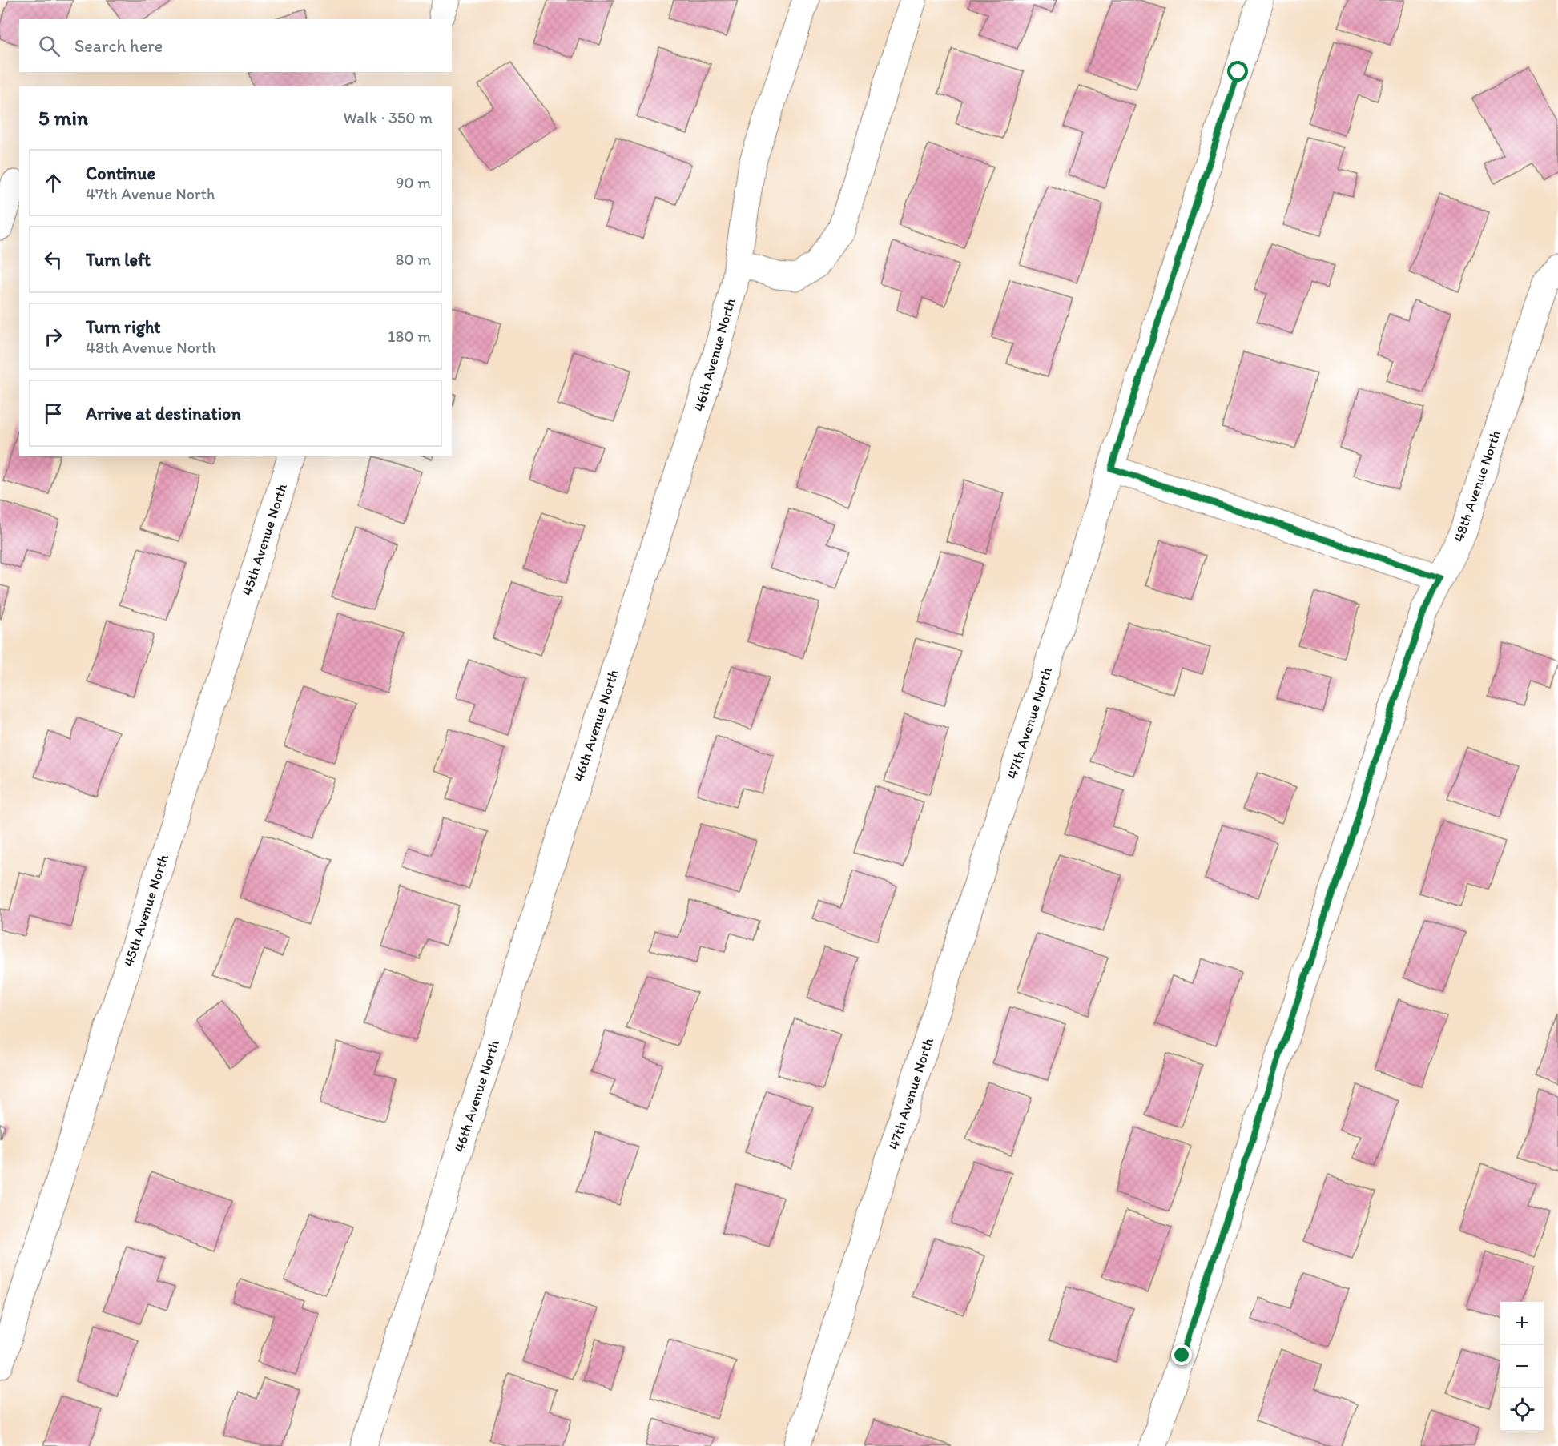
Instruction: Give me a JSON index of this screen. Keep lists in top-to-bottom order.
{
  "streets": {
    "street": [
      "46th Avenue North",
      "48th Avenue North",
      "45th Avenue North",
      "47th Avenue North"
    ]
  },
  "page": {
    "search": "Search here",
    "heading": ["5 min", "Walk · 350 m"],
    "list": [
      ["Continue", "47th Avenue North", "90 m"],
      ["Turn left", "80 m"],
      ["Turn right", "48th Avenue North", "180 m"],
      "Arrive at destination"
    ],
    "map_buttons": ["+", "−"]
  }
}
